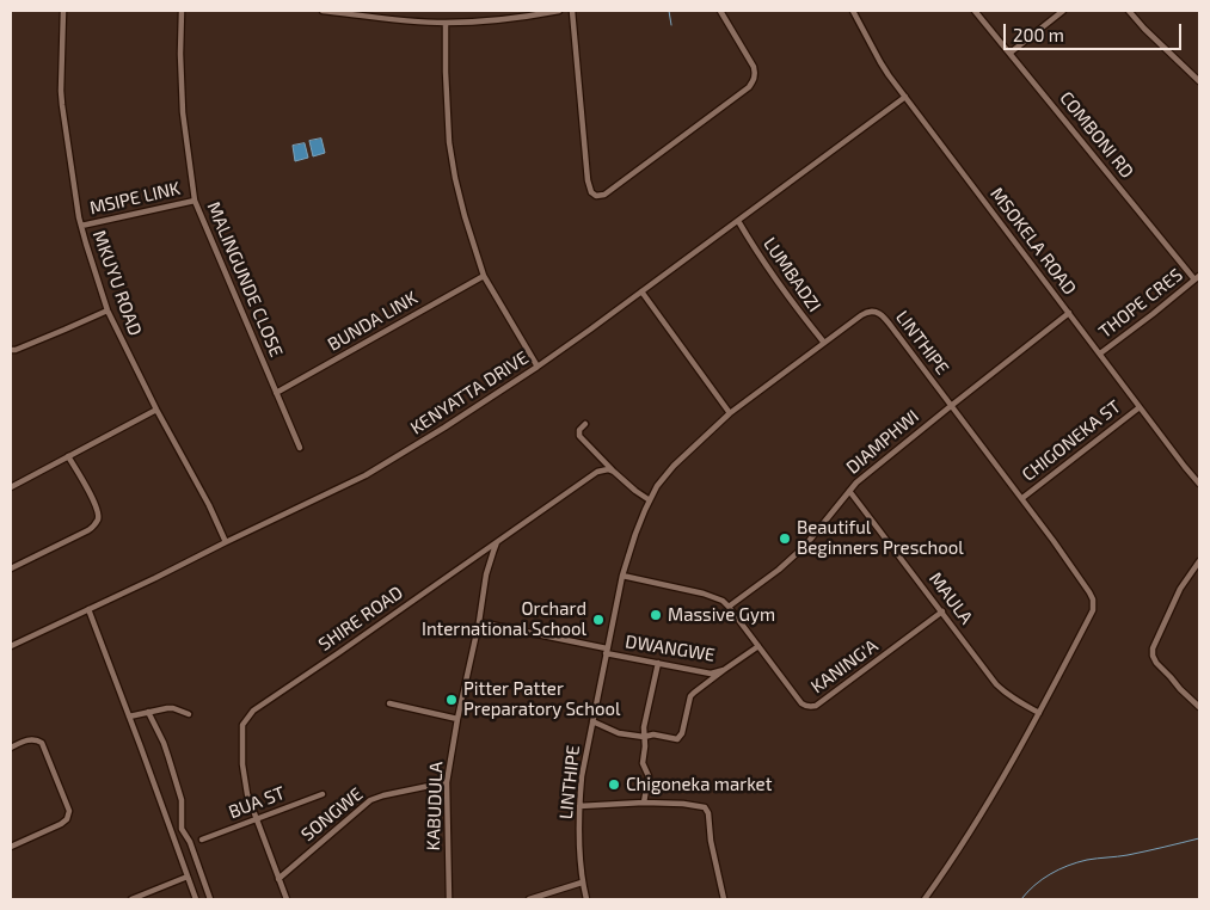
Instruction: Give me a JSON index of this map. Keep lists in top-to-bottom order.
{
  "streets": {
    "street": [
      "COMBONI RD",
      "MSIPE LINK",
      "MSOKELA ROAD",
      "LUMBADZI",
      "MALINGUNDE CLOSE",
      "MKUYU ROAD",
      "THOPE CRES",
      "BUNDA LINK",
      "LINTHIPE",
      "KENYATTA DRIVE",
      "CHIGONEKA ST",
      "DIAMPHWI",
      "MAULA",
      "SHIRE ROAD",
      "DWANGWE",
      "KANING'A",
      "BUA ST",
      "KABUDULA",
      "SONGWE"
    ]
  },
  "crossings": [
    ["COMBONI RD", "THOPE CRES"],
    ["MSIPE LINK", "MALINGUNDE CLOSE"],
    ["MSIPE LINK", "MKUYU ROAD"],
    ["MSOKELA ROAD", "THOPE CRES"],
    ["MSOKELA ROAD", "KENYATTA DRIVE"],
    ["MSOKELA ROAD", "CHIGONEKA ST"],
    ["MSOKELA ROAD", "DIAMPHWI"],
    ["LUMBADZI", "LINTHIPE"],
    ["LUMBADZI", "KENYATTA DRIVE"],
    ["MALINGUNDE CLOSE", "BUNDA LINK"],
    ["MKUYU ROAD", "KENYATTA DRIVE"],
    ["LINTHIPE", "CHIGONEKA ST"],
    ["LINTHIPE", "DIAMPHWI"],
    ["LINTHIPE", "MAULA"],
    ["LINTHIPE", "DWANGWE"],
    ["DIAMPHWI", "MAULA"],
    ["DIAMPHWI", "KANING'A"],
    ["MAULA", "KANING'A"],
    ["SHIRE ROAD", "BUA ST"],
    ["SHIRE ROAD", "KABUDULA"],
    ["SHIRE ROAD", "SONGWE"],
    ["DWANGWE", "KANING'A"],
    ["DWANGWE", "KABUDULA"],
    ["KABUDULA", "SONGWE"]
  ],
  "places": [
    "Beautiful Beginners Preschool",
    "Massive Gym",
    "Orchard International School",
    "Pitter Patter Preparatory School",
    "Chigoneka market"
  ],
  "scale_bar": "200 m"
}
